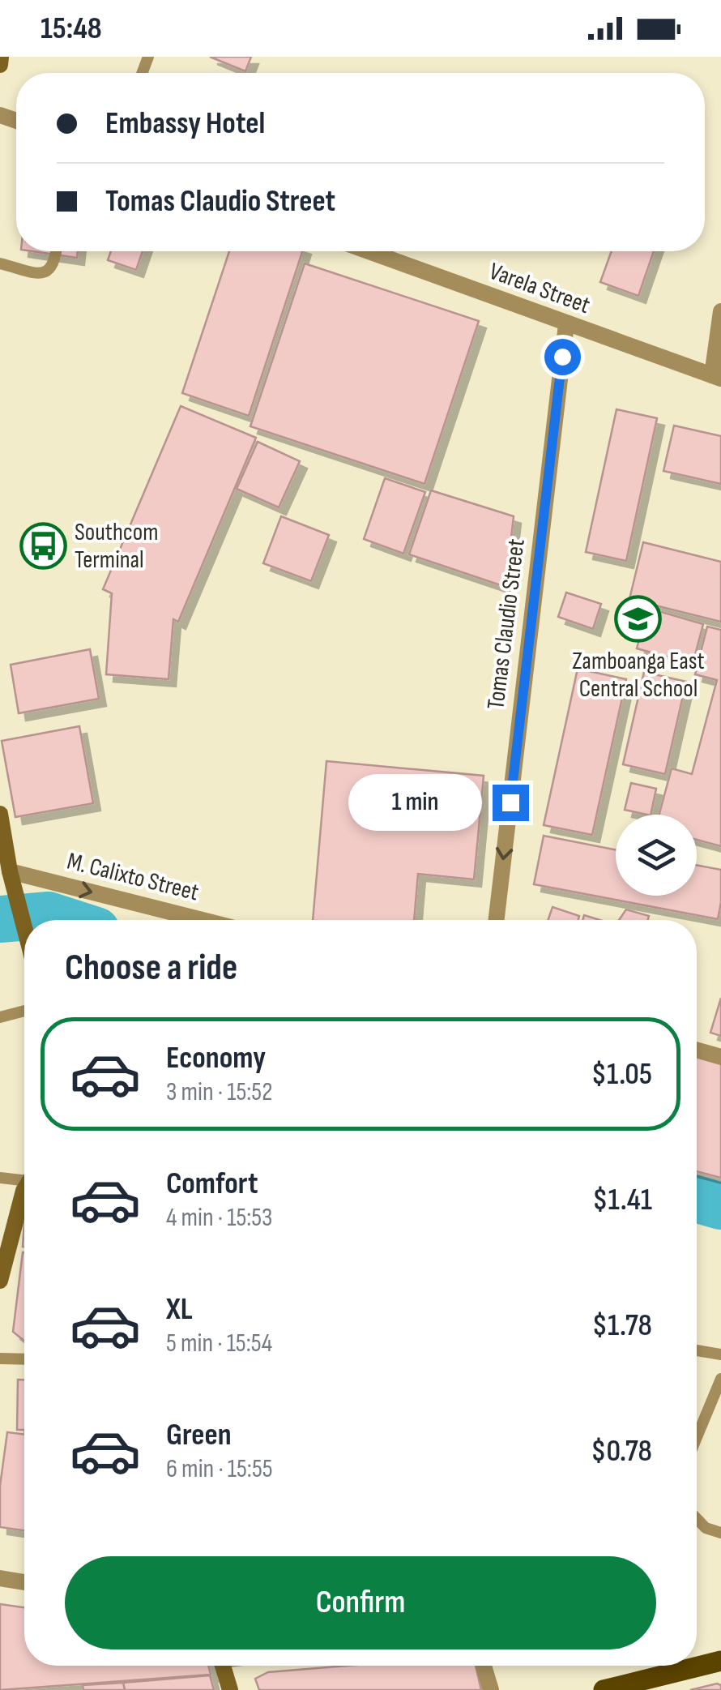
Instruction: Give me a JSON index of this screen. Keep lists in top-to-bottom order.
{
  "streets": {
    "street": ["Varela Street", "Tomas Claudio Street", "M. Calixto Street"]
  },
  "crossings": [
    ["Varela Street", "Tomas Claudio Street"]
  ],
  "one_way": ["Tomas Claudio Street", "M. Calixto Street"],
  "places": {
    "bus stop": ["Southcom Terminal"],
    "school or university": ["Zamboanga East Central School"]
  },
  "page": {
    "status": "15:48",
    "banner": ["Embassy Hotel", "Tomas Claudio Street"],
    "bubble": "1 min",
    "heading": "Choose a ride",
    "list": [
      {
        "name": "Economy",
        "note": "3 min · 15:52",
        "value": "$1.05"
      },
      {
        "name": "Comfort",
        "note": "4 min · 15:53",
        "value": "$1.41"
      },
      {
        "name": "XL",
        "note": "5 min · 15:54",
        "value": "$1.78"
      },
      {
        "name": "Green",
        "note": "6 min · 15:55",
        "value": "$0.78"
      }
    ],
    "buttons": "Confirm"
  }
}
